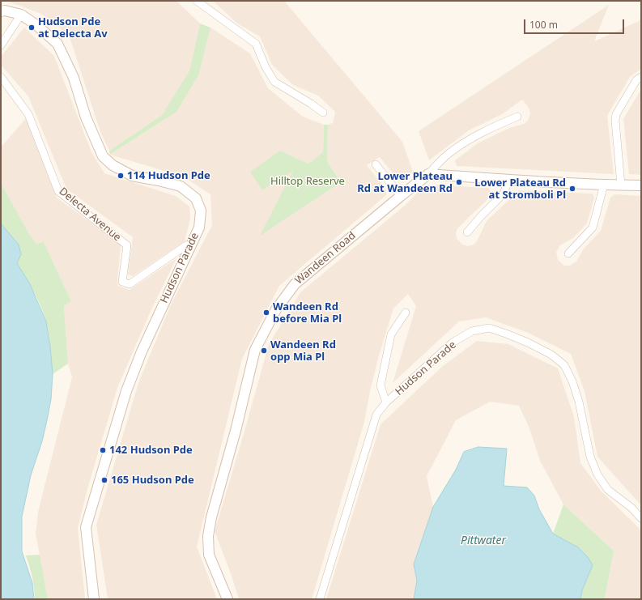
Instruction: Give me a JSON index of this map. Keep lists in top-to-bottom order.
{
  "streets": {
    "street": ["Delecta Avenue", "Wandeen Road", "Hudson Parade"]
  },
  "crossings": [
    ["Delecta Avenue", "Hudson Parade"]
  ],
  "water": ["Pittwater"],
  "parks": ["Hilltop Reserve"],
  "places": [
    "Hudson Pde at Delecta Av",
    "114 Hudson Pde",
    "Lower Plateau Rd at Wandeen Rd",
    "Lower Plateau Rd at Stromboli Pl",
    "Wandeen Rd before Mia Pl",
    "Wandeen Rd opp Mia Pl",
    "142 Hudson Pde",
    "165 Hudson Pde"
  ],
  "scale_bar": "100 m"
}
